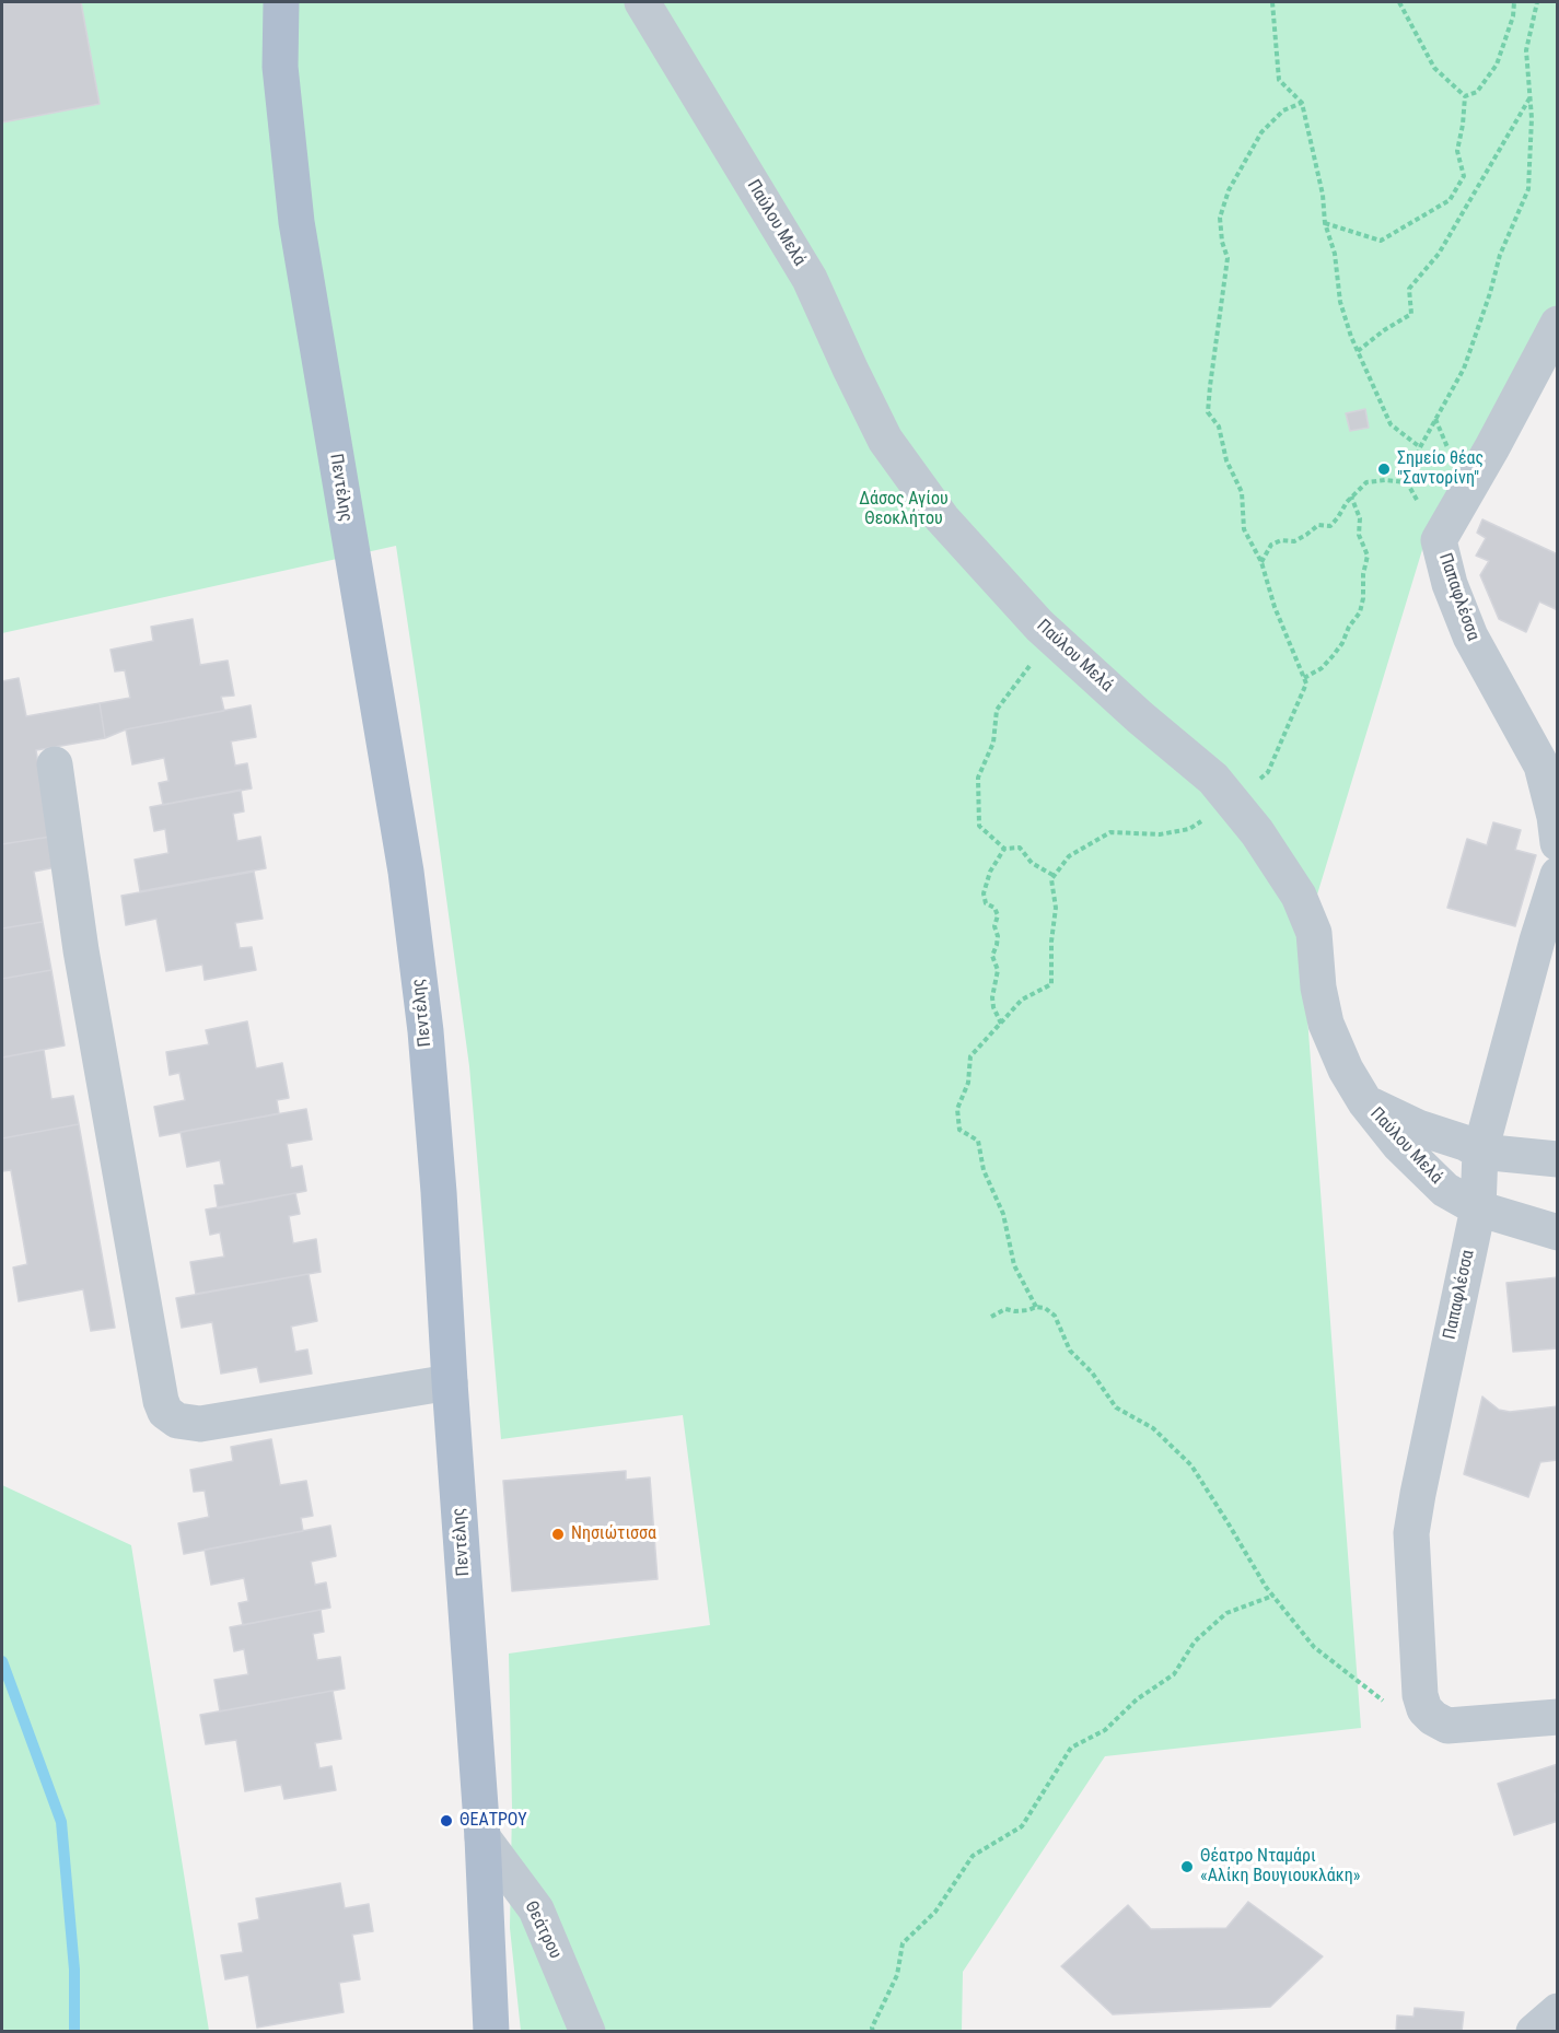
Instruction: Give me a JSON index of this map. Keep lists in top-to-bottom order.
{
  "streets": {
    "main road": ["Πεντέλης"],
    "street": ["Παύλου Μελά", "Παπαφλέσσα", "Θεάτρου"]
  },
  "crossings": [
    ["Παύλου Μελά", "Παπαφλέσσα"],
    ["Πεντέλης", "Θεάτρου"]
  ],
  "parks": ["Δάσος Αγίου Θεοκλήτου"],
  "places": [
    "Σημείο θέας \"Σαντορίνη\"",
    "Νησιώτισσα",
    "ΘΕΑΤΡΟΥ",
    "Θέατρο Νταμάρι «Αλίκη Βουγιουκλάκη»"
  ]
}
